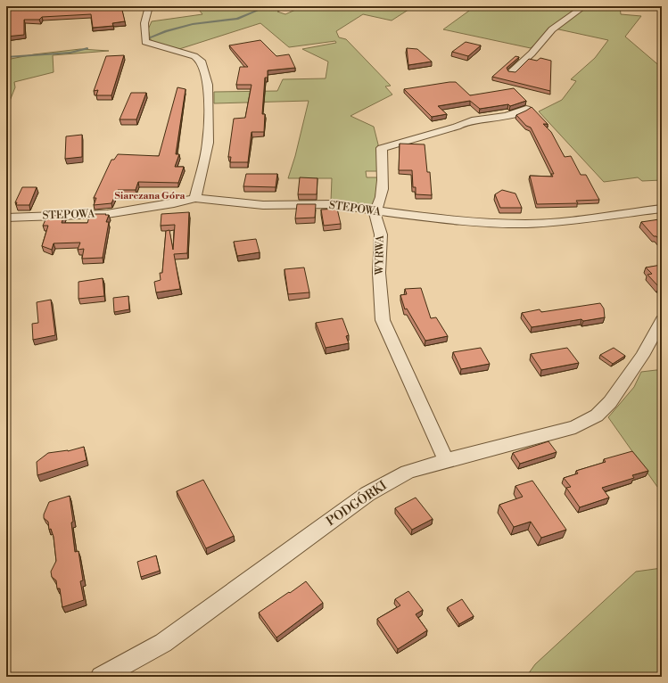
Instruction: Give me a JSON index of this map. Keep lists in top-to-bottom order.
{
  "streets": {
    "street": ["STEPOWA", "WYRWA", "PODGÓRKI"]
  },
  "crossings": [
    ["STEPOWA", "WYRWA"],
    ["WYRWA", "PODGÓRKI"]
  ],
  "districts": ["Siarczana Góra"]
}
